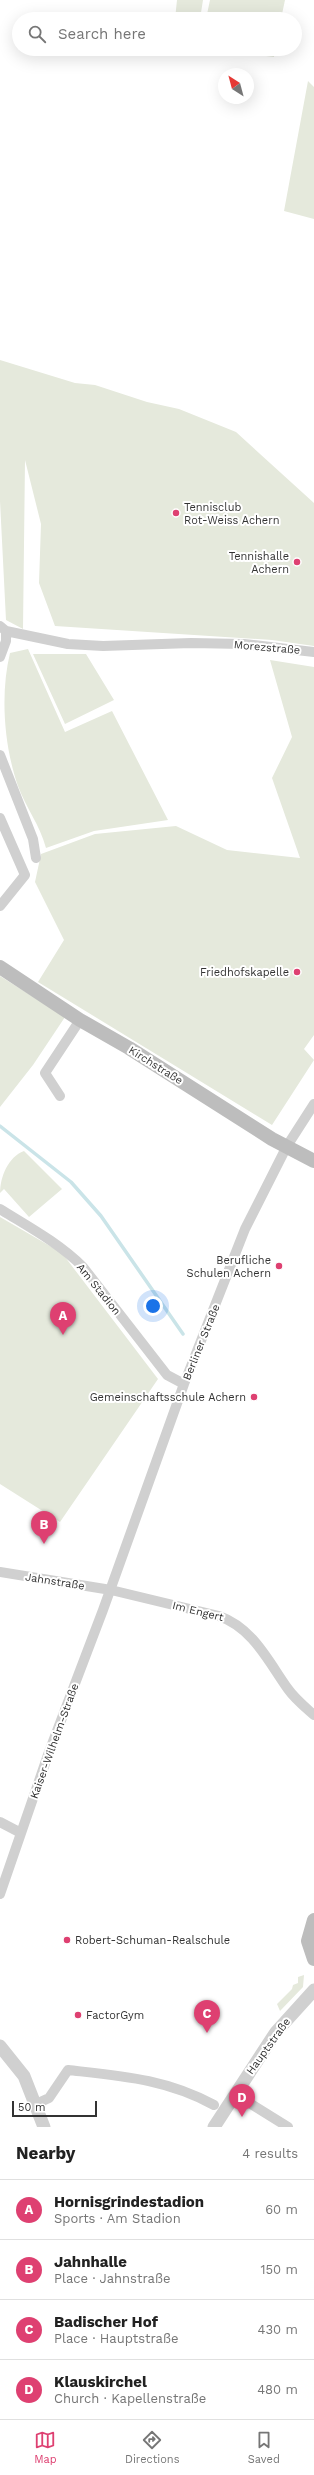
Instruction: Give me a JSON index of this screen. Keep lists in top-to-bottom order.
{
  "streets": {
    "main road": ["Kirchstraße"],
    "street": [
      "Morezstraße",
      "Am Stadion",
      "Berliner Straße",
      "Jahnstraße",
      "Im Engert",
      "Kaiser-Wilhelm-Straße",
      "Hauptstraße"
    ]
  },
  "crossings": [
    ["Kirchstraße", "Berliner Straße"],
    ["Am Stadion", "Berliner Straße"],
    ["Berliner Straße", "Jahnstraße"],
    ["Berliner Straße", "Im Engert"],
    ["Berliner Straße", "Kaiser-Wilhelm-Straße"],
    ["Jahnstraße", "Im Engert"],
    ["Jahnstraße", "Kaiser-Wilhelm-Straße"],
    ["Im Engert", "Kaiser-Wilhelm-Straße"]
  ],
  "places": [
    "Tennisclub Rot-Weiss Achern",
    "Tennishalle Achern",
    "Friedhofskapelle",
    "Berufliche Schulen Achern",
    "Gemeinschaftsschule Achern",
    "Robert-Schuman-Realschule",
    "FactorGym"
  ],
  "scale_bar": "50 m",
  "north": "top left",
  "page": {
    "search": "Search here",
    "pins": [
      "A",
      "B",
      "C",
      "D"
    ],
    "scale": "50 m",
    "heading": ["Nearby", "4 results"],
    "list": [
      {
        "mark": "A",
        "name": "Hornisgrindestadion",
        "note": "Sports · Am Stadion",
        "value": "60 m"
      },
      {
        "mark": "B",
        "name": "Jahnhalle",
        "note": "Place · Jahnstraße",
        "value": "150 m"
      },
      {
        "mark": "C",
        "name": "Badischer Hof",
        "note": "Place · Hauptstraße",
        "value": "430 m"
      },
      {
        "mark": "D",
        "name": "Klauskirchel",
        "note": "Church · Kapellenstraße",
        "value": "480 m"
      }
    ],
    "nav": ["Map", "Directions", "Saved"]
  }
}
